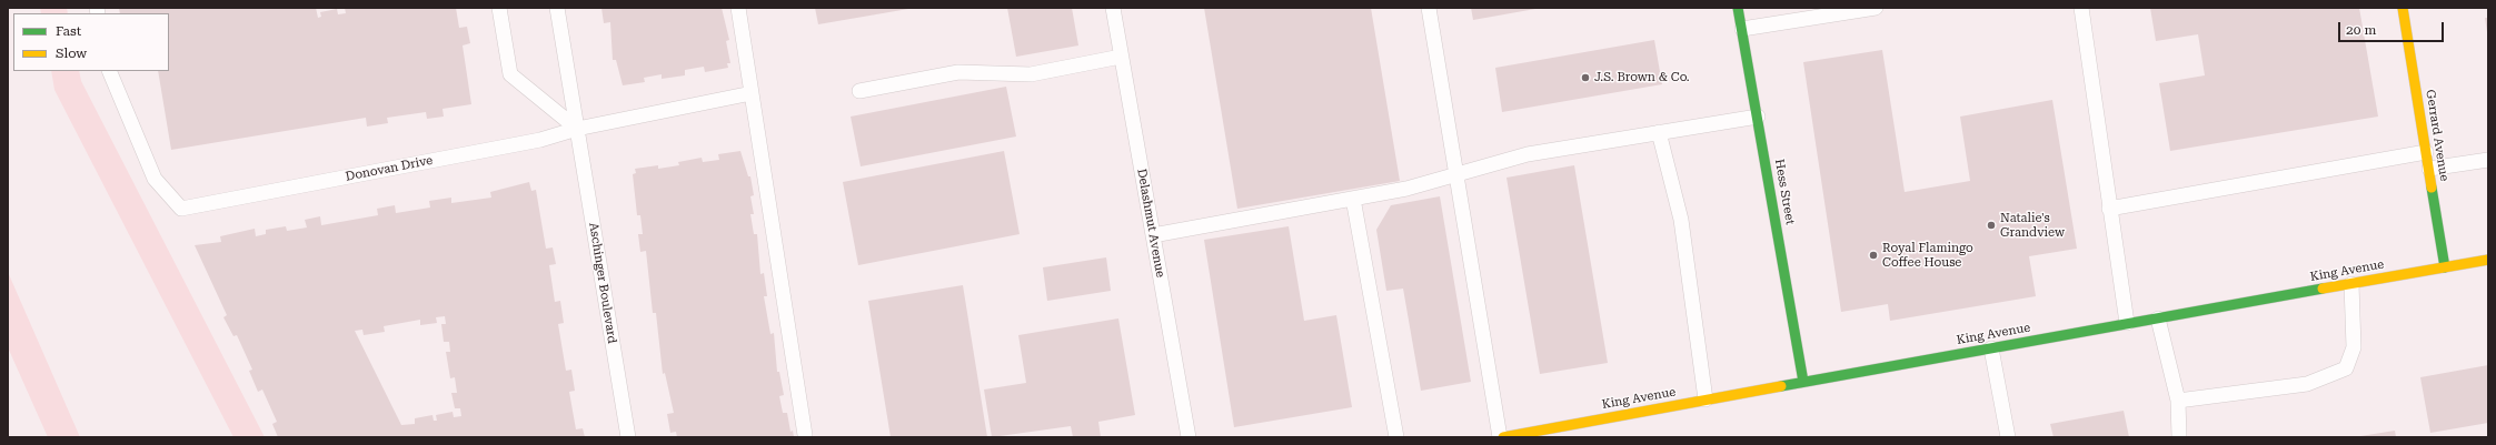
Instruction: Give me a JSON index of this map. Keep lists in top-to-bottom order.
{
  "streets": {
    "street": ["Gerrard Avenue", "Hess Street", "King Avenue"],
    "lane": ["Donovan Drive", "Delashmut Avenue", "Aschinger Boulevard"]
  },
  "crossings": [
    ["Gerrard Avenue", "King Avenue"],
    ["Donovan Drive", "Aschinger Boulevard"],
    ["Hess Street", "King Avenue"]
  ],
  "places": ["J.S. Brown & Co.", "Natalie's Grandview", "Royal Flamingo Coffee House"],
  "legend": ["Fast", "Slow"],
  "scale_bar": "20 m"
}
